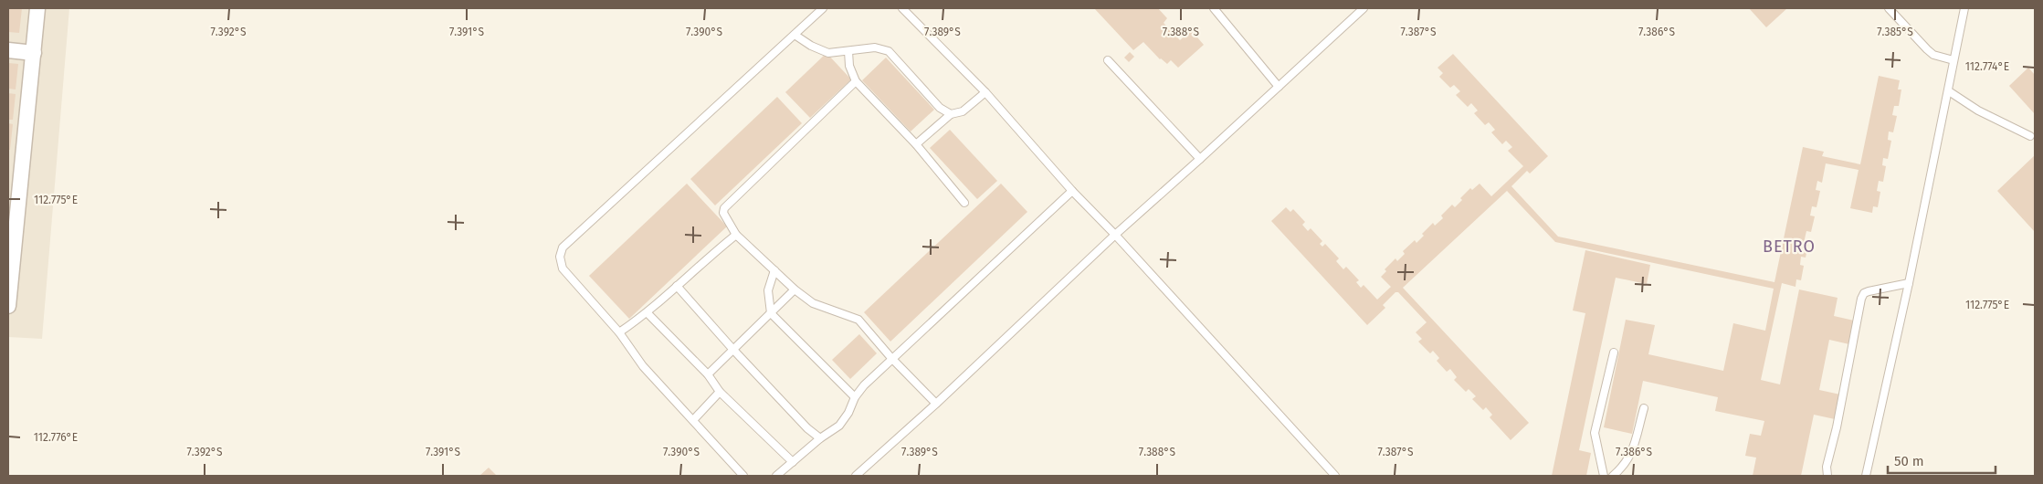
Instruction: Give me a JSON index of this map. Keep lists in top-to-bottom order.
{
  "districts": ["BETRO"],
  "scale_bar": "50 m",
  "coordinates": [
    "7.392°S",
    "7.391°S",
    "7.390°S",
    "7.389°S",
    "7.388°S",
    "7.387°S",
    "7.386°S",
    "7.385°S",
    "112.774°E",
    "112.775°E",
    "112.776°E"
  ]
}
